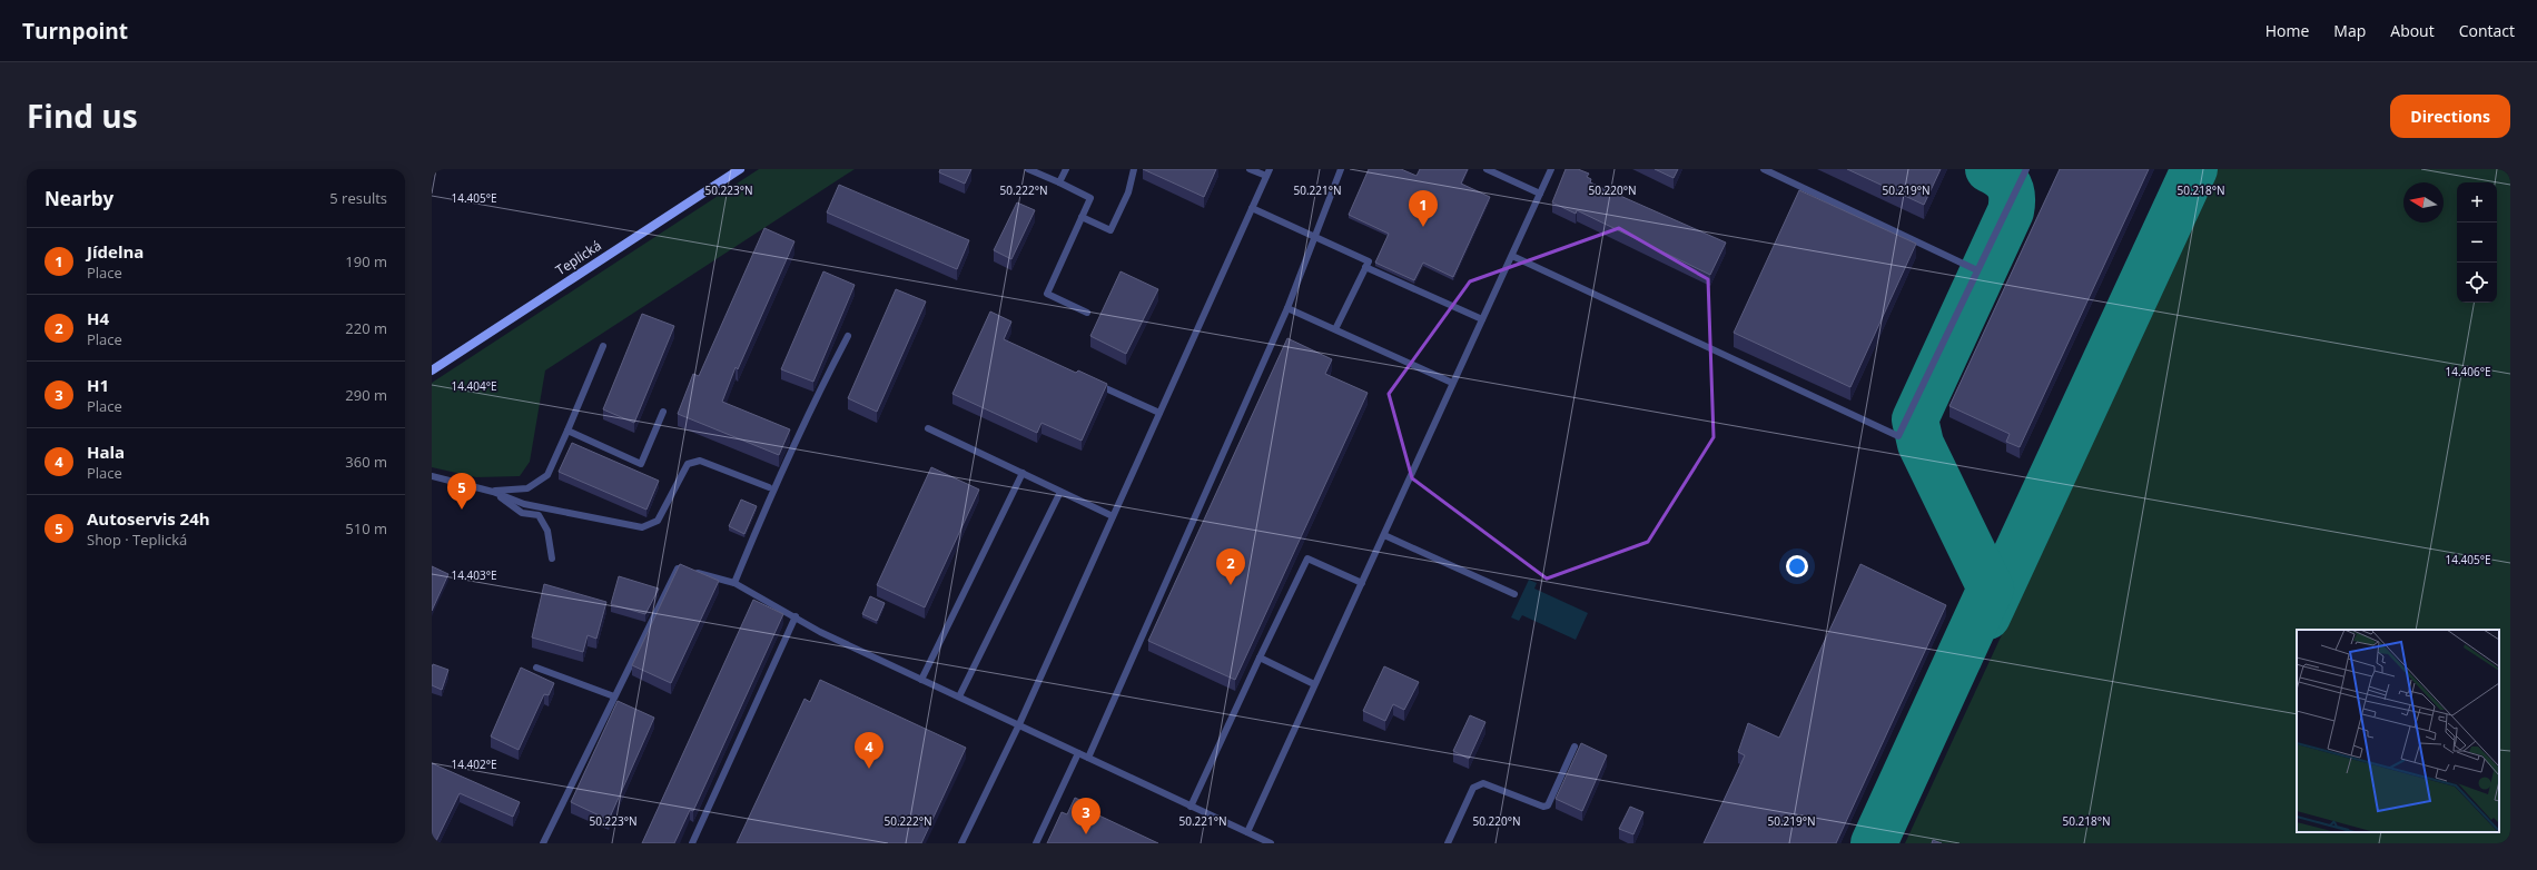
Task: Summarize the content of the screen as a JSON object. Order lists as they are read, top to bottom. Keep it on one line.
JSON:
{"streets":{"main road":["Teplická"]},"north":"left","page":{"header":"Turnpoint","nav":["Home","Map","About","Contact"],"title":"Find us","buttons":"Directions","heading":["Nearby","5 results"],"map_buttons":["+","−"],"pins":["1","5","2","4","3"],"list":[{"mark":"1","name":"Jídelna","note":"Place","value":"190 m"},{"mark":"2","name":"H4","note":"Place","value":"220 m"},{"mark":"3","name":"H1","note":"Place","value":"290 m"},{"mark":"4","name":"Hala","note":"Place","value":"360 m"},{"mark":"5","name":"Autoservis 24h","note":"Shop · Teplická","value":"510 m"}]},"coordinates":["50.223°N","50.222°N","50.221°N","50.220°N","50.219°N","50.218°N","14.405°E","14.406°E","14.404°E","14.403°E","14.402°E"]}
